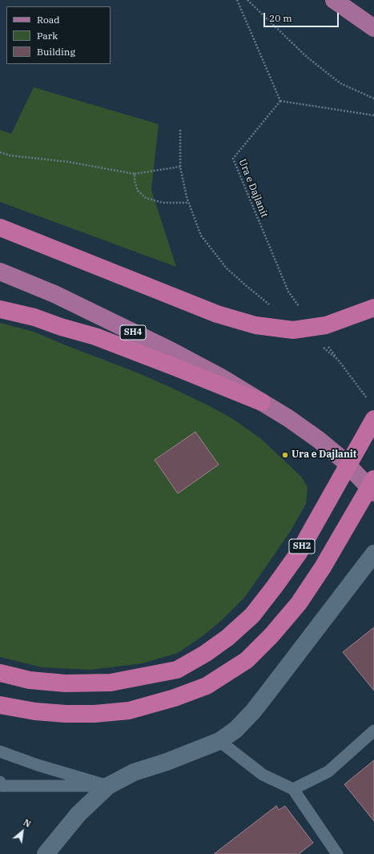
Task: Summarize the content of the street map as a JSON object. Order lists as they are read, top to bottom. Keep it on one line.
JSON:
{"streets":{"highway":["SH2"],"main road":["SH4"],"path":["Ura e Dajlanit"]},"crossings":[["SH4","SH2"]],"places":["Ura e Dajlanit"],"legend":["Road","Park","Building"],"scale_bar":"20 m","north":"top right"}
